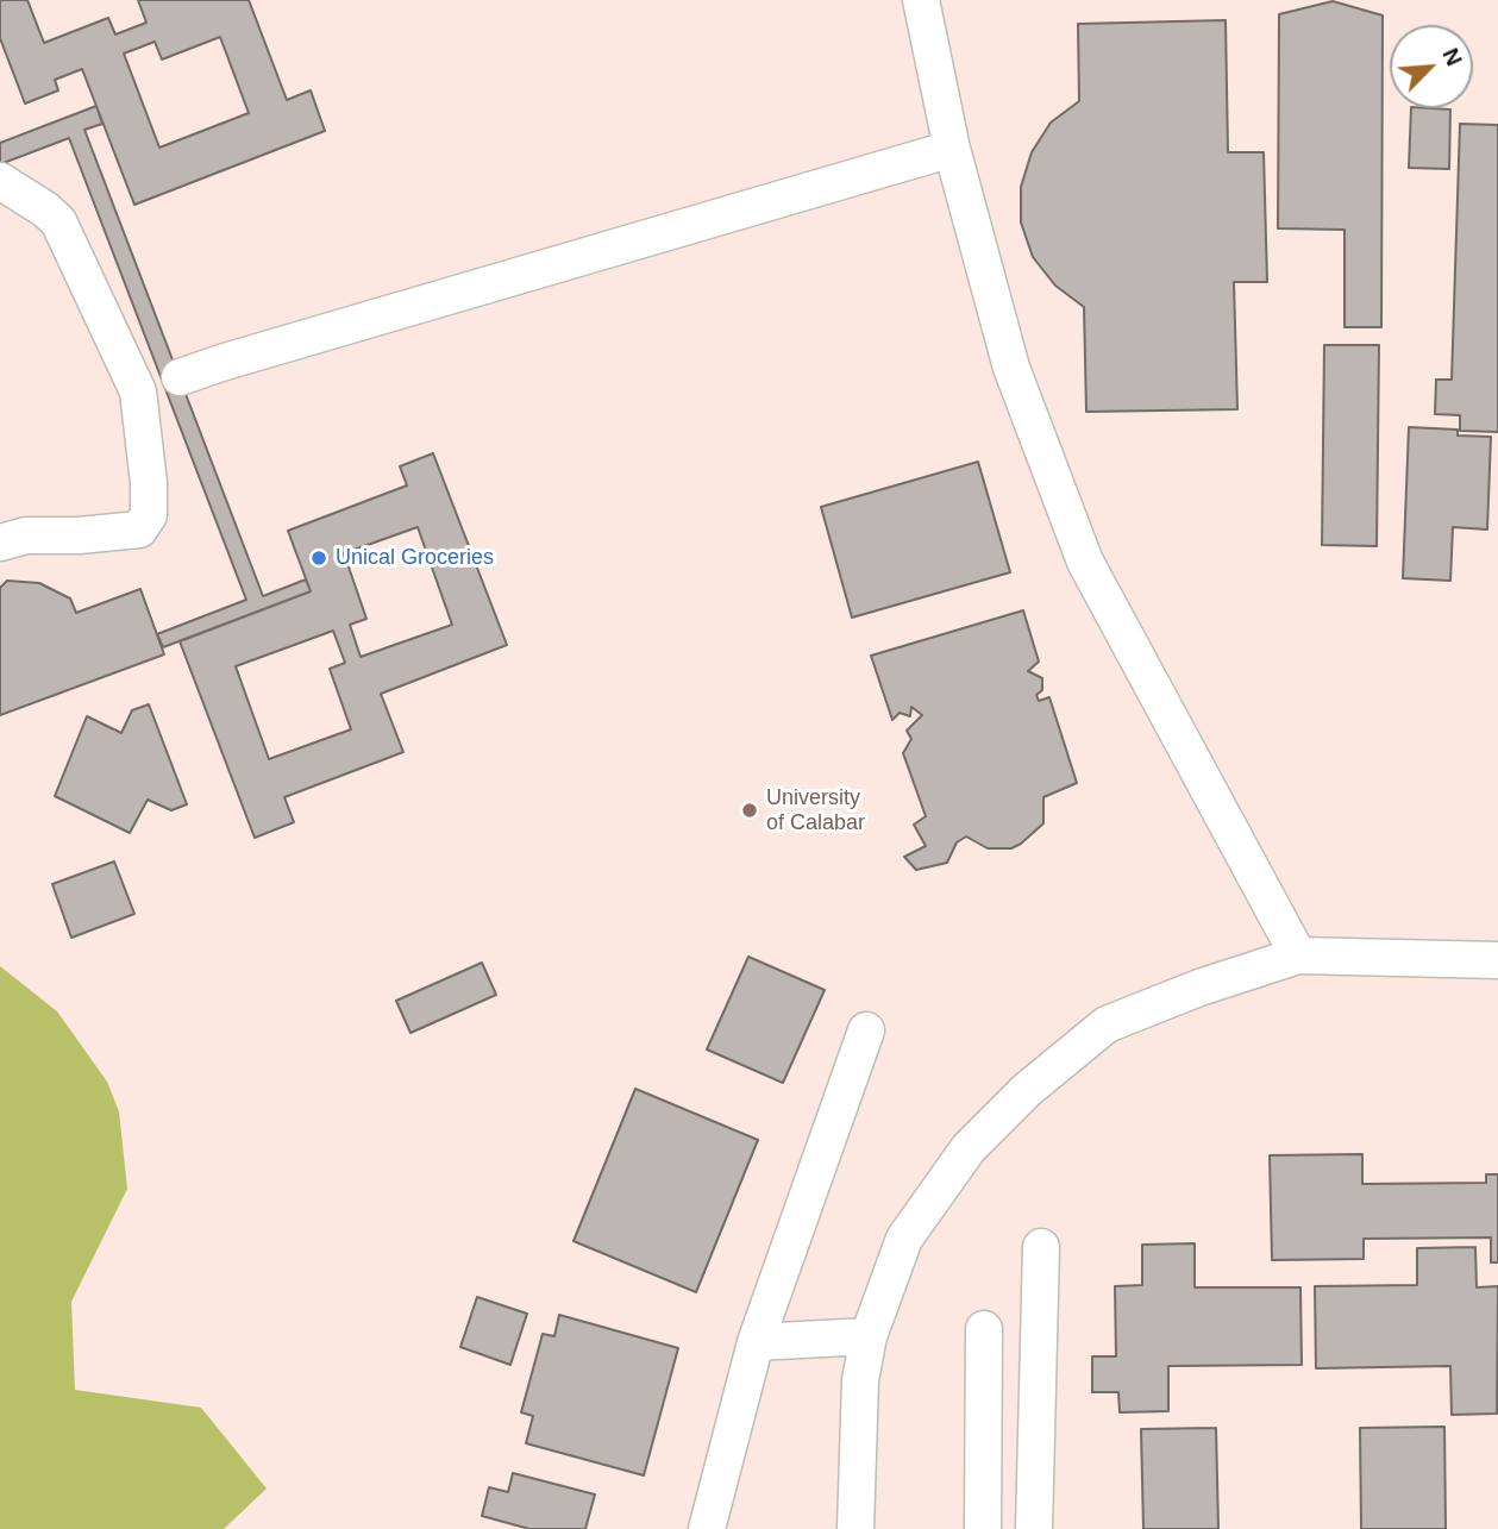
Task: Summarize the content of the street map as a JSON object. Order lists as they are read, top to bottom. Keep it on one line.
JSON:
{"places":["Unical Groceries","University of Calabar"],"north":"top right"}
